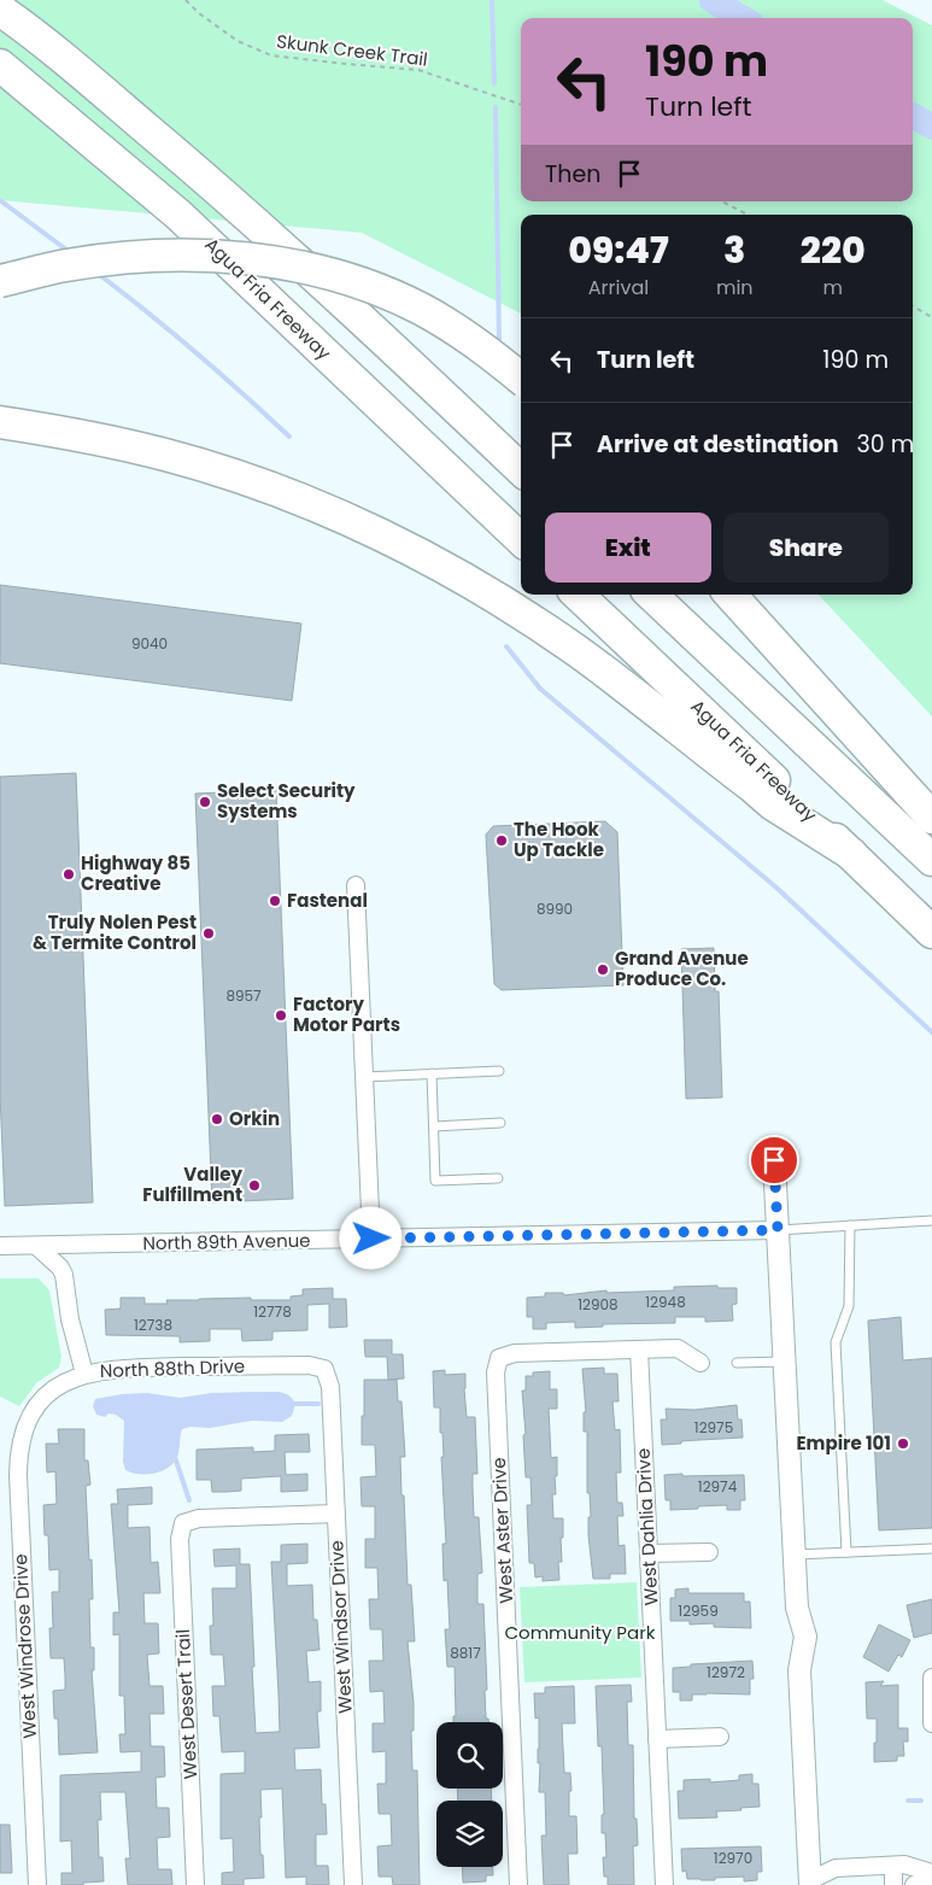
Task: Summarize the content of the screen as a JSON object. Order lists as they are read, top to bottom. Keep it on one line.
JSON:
{"streets":{"highway":["Agua Fria Freeway"],"street":["North 89th Avenue","North 88th Drive","West Dahlia Drive","West Aster Drive","West Windsor Drive","West Windrose Drive","West Desert Trail"],"path":["Skunk Creek Trail"]},"crossings":[["North 88th Drive","West Windsor Drive"],["North 88th Drive","West Windrose Drive"],["West Dahlia Drive","West Aster Drive"],["West Windsor Drive","West Desert Trail"]],"parks":["Community Park"],"places":["Select Security Systems","The Hook Up Tackle","Highway 85 Creative","Fastenal","Truly Nolen Pest & Termite Control","Grand Avenue Produce Co.","Factory Motor Parts","Orkin","Valley Fulfillment","Empire 101"],"house_numbers":["9040","8990","8957","12948","12908","12778","12738","12975","12974","12959","8817","12972","12970"],"page":{"turn":["190 m","Turn left"],"then":"Then","eta":["09:47","Arrival","3","min","220","m"],"list":[{"name":"Turn left","value":"190 m"},{"name":"Arrive at destination","value":"30 m"}],"buttons":["Exit","Share"]}}
